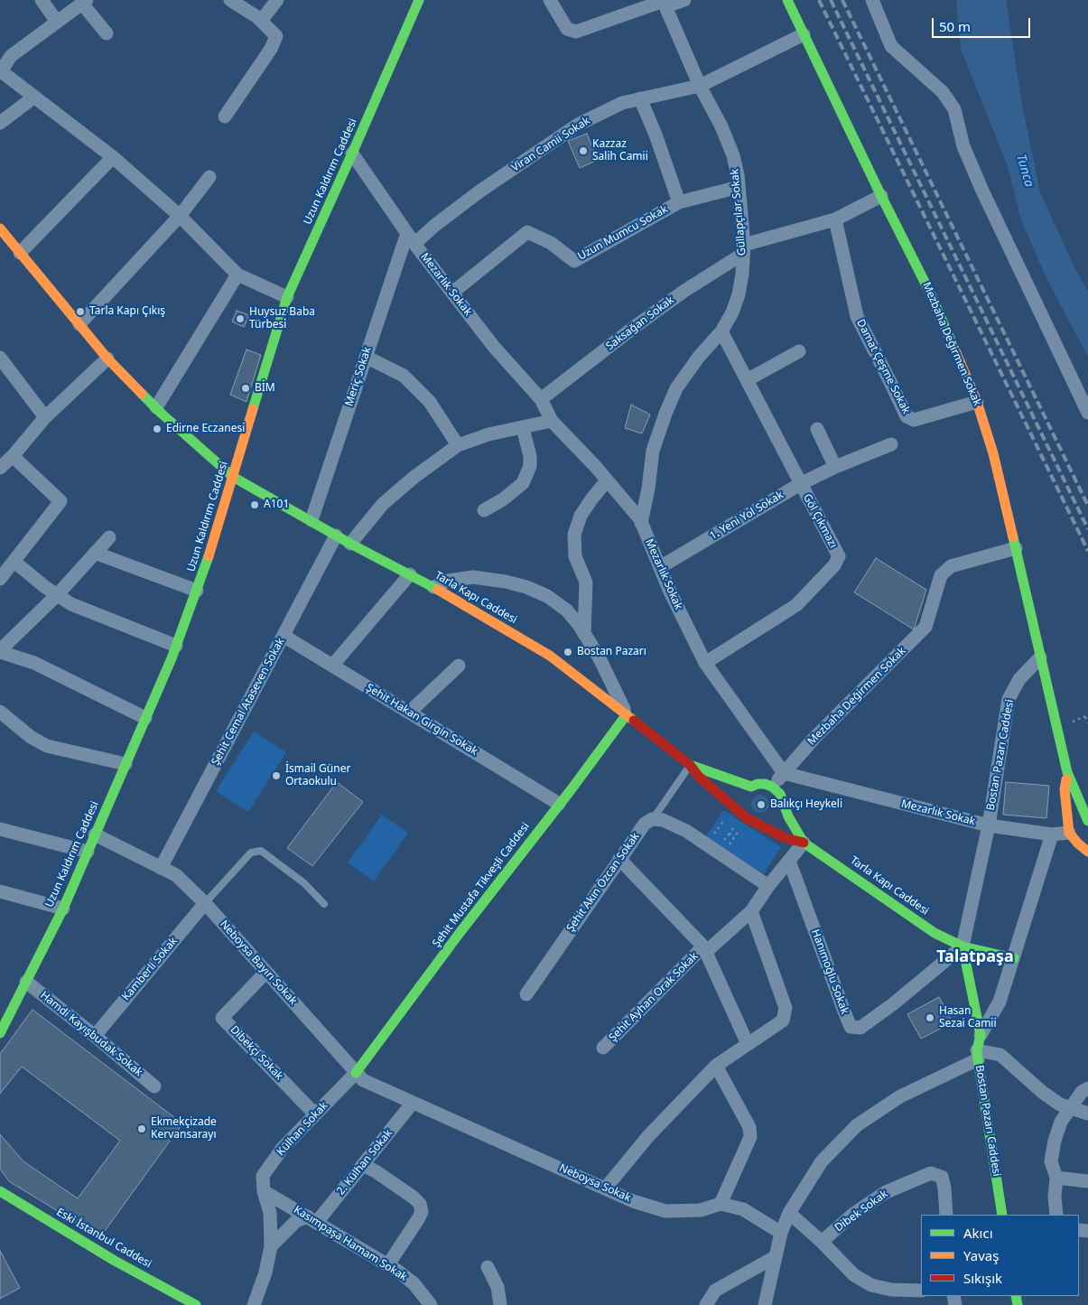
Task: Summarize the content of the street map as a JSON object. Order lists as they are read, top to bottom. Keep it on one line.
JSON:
{"streets":{"main road":["Uzun Kaldırım Caddesi","Mezbaha Değirmen Sokak","Tarla Kapı Caddesi","Bostan Pazarı Caddesi","Şehit Mustafa Tikveşli Caddesi","Eski İstanbul Caddesi"],"street":["Viran Camii Sokak","Güllapçılar Sokak","Uzun Mumcu Sokak","Mezarlık Sokak","Saksağan Sokak","Damat Çeşme Sokak","Meriç Sokak","1. Yeni Yol Sokak","Göl Çıkmazı","Şehit Cemal Ataseven Sokak","Şehit Hakan Girgin Sokak","Şehit Akın Özcan Sokak","Neboysa Bayırı Sokak","Kamberli Sokak","Hanımoğlu Sokak","Şehit Ayhan Orak Sokak","Hamdi Kayışbudak Sokak","Dibekçi Sokak","Külhan Sokak","2. Külhan Sokak","Neboysa Sokak","Dibek Sokak","Kasımpaşa Hamam Sokak"]},"crossings":[["Viran Camii Sokak","Güllapçılar Sokak"],["Viran Camii Sokak","Mezarlık Sokak"],["Viran Camii Sokak","Mezbaha Değirmen Sokak"],["Viran Camii Sokak","Meriç Sokak"],["Uzun Kaldırım Caddesi","Mezarlık Sokak"],["Uzun Kaldırım Caddesi","Tarla Kapı Caddesi"],["Uzun Kaldırım Caddesi","Neboysa Bayırı Sokak"],["Uzun Kaldırım Caddesi","Hamdi Kayışbudak Sokak"],["Güllapçılar Sokak","Uzun Mumcu Sokak"],["Güllapçılar Sokak","Mezarlık Sokak"],["Güllapçılar Sokak","Saksağan Sokak"],["Güllapçılar Sokak","Göl Çıkmazı"],["Uzun Mumcu Sokak","Mezarlık Sokak"],["Mezarlık Sokak","Saksağan Sokak"],["Mezarlık Sokak","Mezbaha Değirmen Sokak"],["Mezarlık Sokak","Meriç Sokak"],["Mezarlık Sokak","1. Yeni Yol Sokak"],["Mezarlık Sokak","Göl Çıkmazı"],["Mezarlık Sokak","Bostan Pazarı Caddesi"],["Saksağan Sokak","Mezbaha Değirmen Sokak"],["Saksağan Sokak","Damat Çeşme Sokak"],["Mezbaha Değirmen Sokak","Damat Çeşme Sokak"],["Mezbaha Değirmen Sokak","Tarla Kapı Caddesi"],["Meriç Sokak","Tarla Kapı Caddesi"],["1. Yeni Yol Sokak","Göl Çıkmazı"],["Tarla Kapı Caddesi","Şehit Cemal Ataseven Sokak"],["Tarla Kapı Caddesi","Bostan Pazarı Caddesi"],["Tarla Kapı Caddesi","Şehit Mustafa Tikveşli Caddesi"],["Tarla Kapı Caddesi","Hanımoğlu Sokak"],["Tarla Kapı Caddesi","Şehit Ayhan Orak Sokak"],["Şehit Cemal Ataseven Sokak","Şehit Hakan Girgin Sokak"],["Şehit Cemal Ataseven Sokak","Neboysa Bayırı Sokak"],["Şehit Hakan Girgin Sokak","Şehit Mustafa Tikveşli Caddesi"],["Bostan Pazarı Caddesi","Hanımoğlu Sokak"],["Şehit Mustafa Tikveşli Caddesi","Neboysa Bayırı Sokak"],["Şehit Mustafa Tikveşli Caddesi","Külhan Sokak"],["Neboysa Bayırı Sokak","Kamberli Sokak"],["Neboysa Bayırı Sokak","Dibekçi Sokak"],["Neboysa Bayırı Sokak","Külhan Sokak"],["Neboysa Bayırı Sokak","2. Külhan Sokak"],["Neboysa Bayırı Sokak","Neboysa Sokak"],["Kamberli Sokak","Hamdi Kayışbudak Sokak"],["Hanımoğlu Sokak","Şehit Ayhan Orak Sokak"],["Dibekçi Sokak","Külhan Sokak"],["Külhan Sokak","Kasımpaşa Hamam Sokak"],["2. Külhan Sokak","Neboysa Sokak"],["2. Külhan Sokak","Kasımpaşa Hamam Sokak"]],"districts":["Talatpaşa"],"water":["Tunca"],"places":["Kazzaz Salih Camii","Tarla Kapı Çıkış","Huysuz Baba Türbesi","BİM","Edirne Eczanesi","A101","Bostan Pazarı","İsmail Güner Ortaokulu","Balıkçı Heykeli","Hasan Sezai Camii","Ekmekçizade Kervansarayı"],"legend":["Akıcı","Yavaş","Sıkışık"],"scale_bar":"50 m"}
